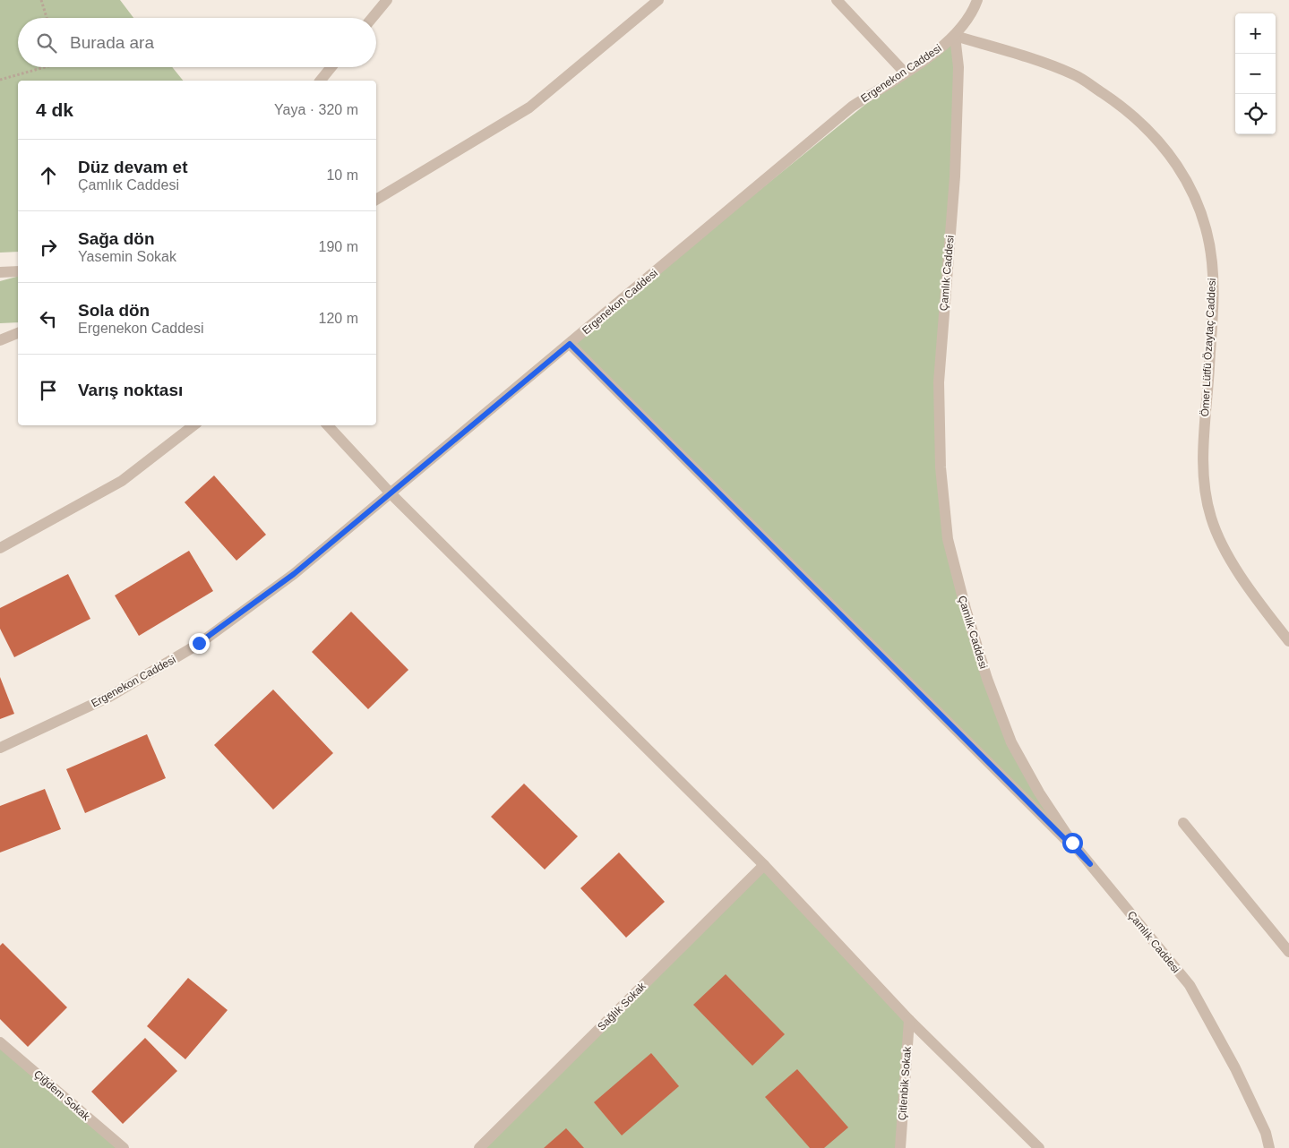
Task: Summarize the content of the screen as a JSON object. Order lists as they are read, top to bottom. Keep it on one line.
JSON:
{"streets":{"street":["Ergenekon Caddesi","Çamlık Caddesi","Ömer Lütfü Özaytaç Caddesi","Sağlık Sokak","Çitlenbik Sokak","Çiğdem Sokak"]},"crossings":[["Ergenekon Caddesi","Çamlık Caddesi"],["Ergenekon Caddesi","Ömer Lütfü Özaytaç Caddesi"],["Çamlık Caddesi","Ömer Lütfü Özaytaç Caddesi"]],"page":{"map_buttons":["+","−"],"search":"Burada ara","heading":["4 dk","Yaya · 320 m"],"list":[["Düz devam et","Çamlık Caddesi","10 m"],["Sağa dön","Yasemin Sokak","190 m"],["Sola dön","Ergenekon Caddesi","120 m"],"Varış noktası"]}}
